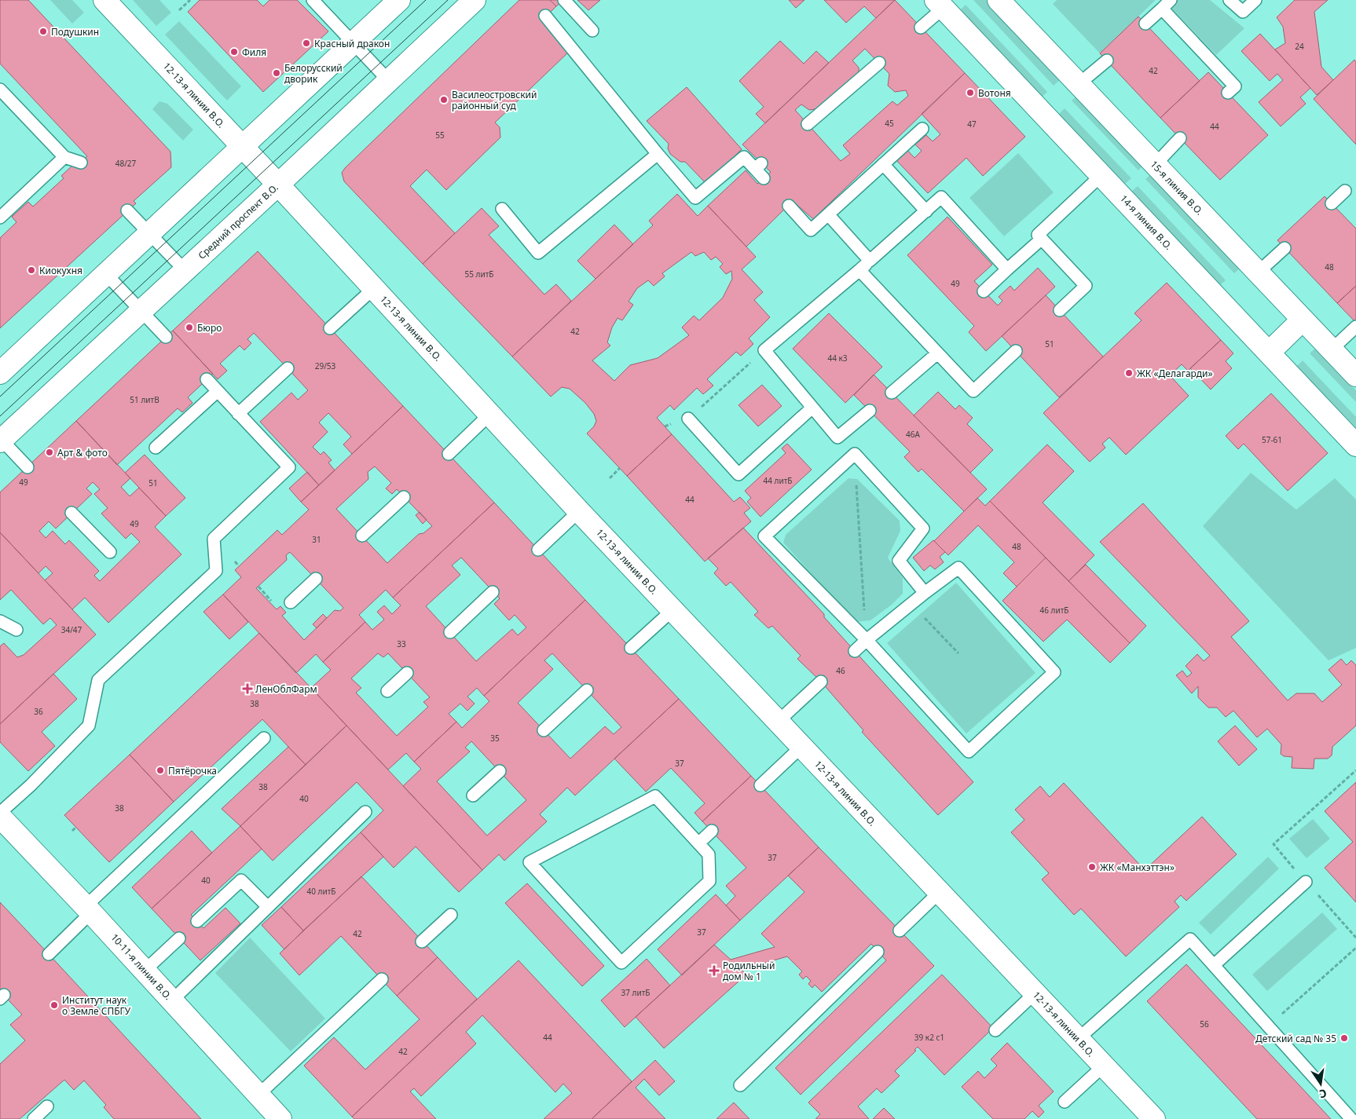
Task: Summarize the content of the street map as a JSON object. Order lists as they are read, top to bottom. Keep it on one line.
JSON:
{"streets":{"street":["12-13-я линии В.О.","15-я линия В.О.","Средний проспект В.О.","14-я линия В.О.","10-11-я линии В.О."]},"crossings":[["12-13-я линии В.О.","Средний проспект В.О."]],"places":{"other":["Подушкин","Красный дракон","Филя","Белорусский дворик","Вотоня","Василеостровский районный суд","Киокухня","Бюро","ЖК «Делагарди»","Арт & фото","Пятёрочка","ЖК «Манхэттэн»","Институт наук о Земле СПБГУ","Детский сад № 35"],"health":["ЛенОблФарм","Родильный дом № 1"]},"house_numbers":["24","42","45","47","44","55","48/27","48","55 литБ","49","42","51","44 к3","29/53","51 литВ","46А","57-61","44 литБ","49","51","44","49","31","48","46 литБ","34/47","33","46","38","36","35","37","38","40","38","37","40","40 литБ","37","42","37 литБ","56","44","39 к2 с1","42"],"north":"bottom"}
